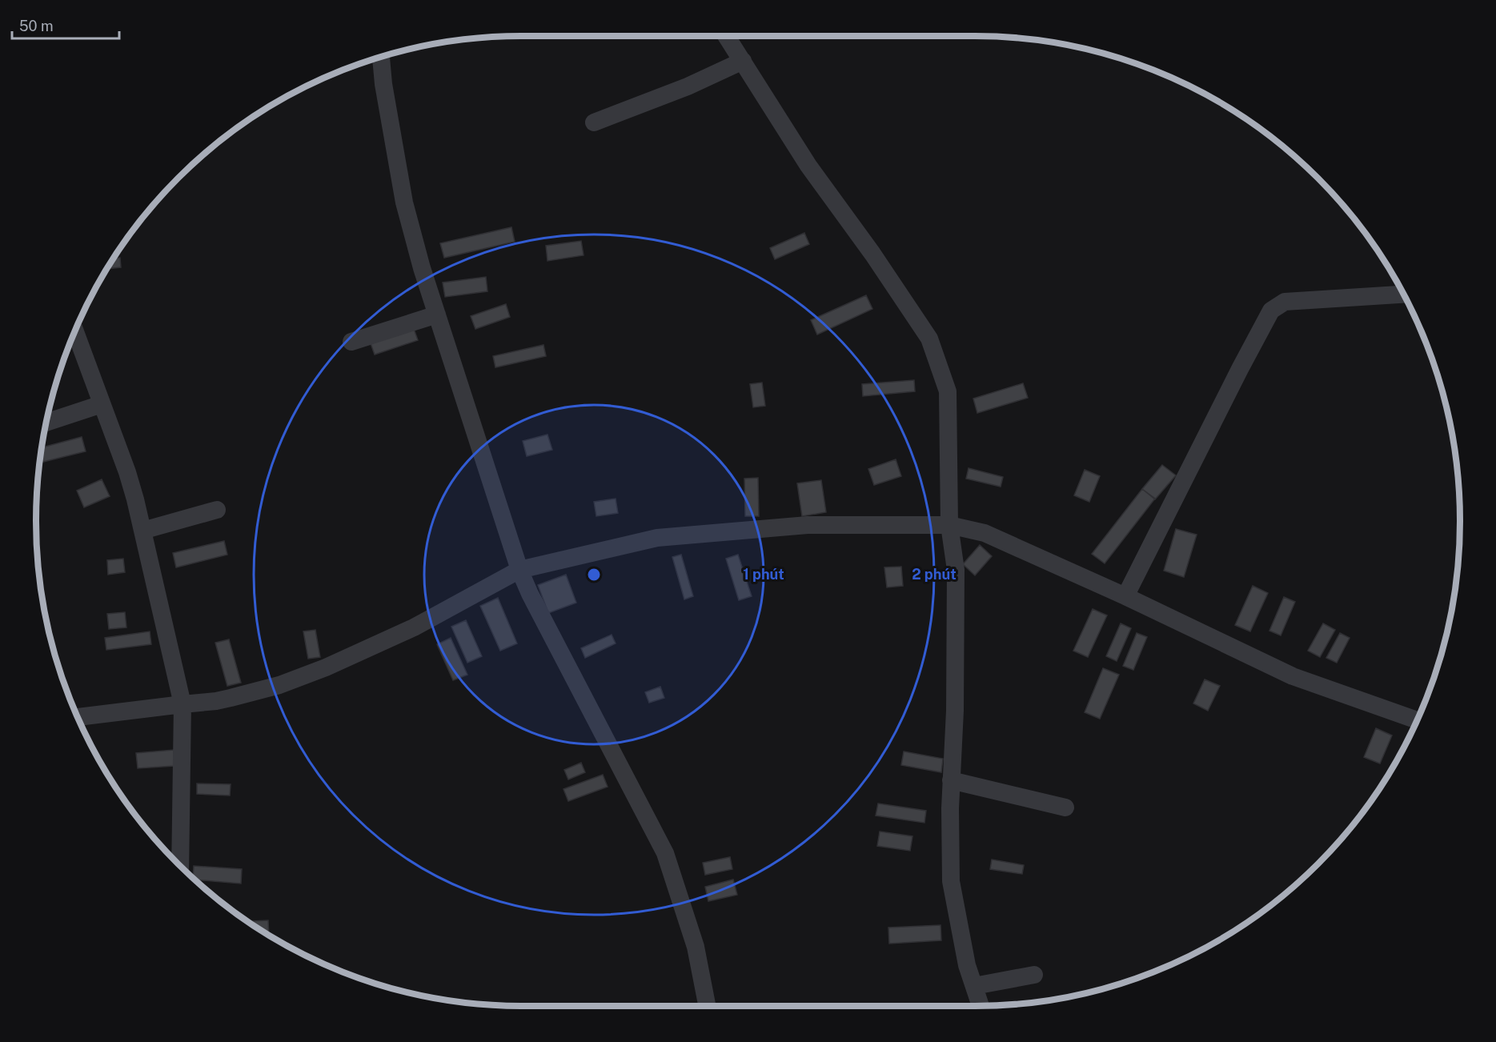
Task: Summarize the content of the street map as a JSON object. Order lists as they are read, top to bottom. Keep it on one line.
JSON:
{"scale_bar":"50 m","rings":["1 phút","2 phút"]}
